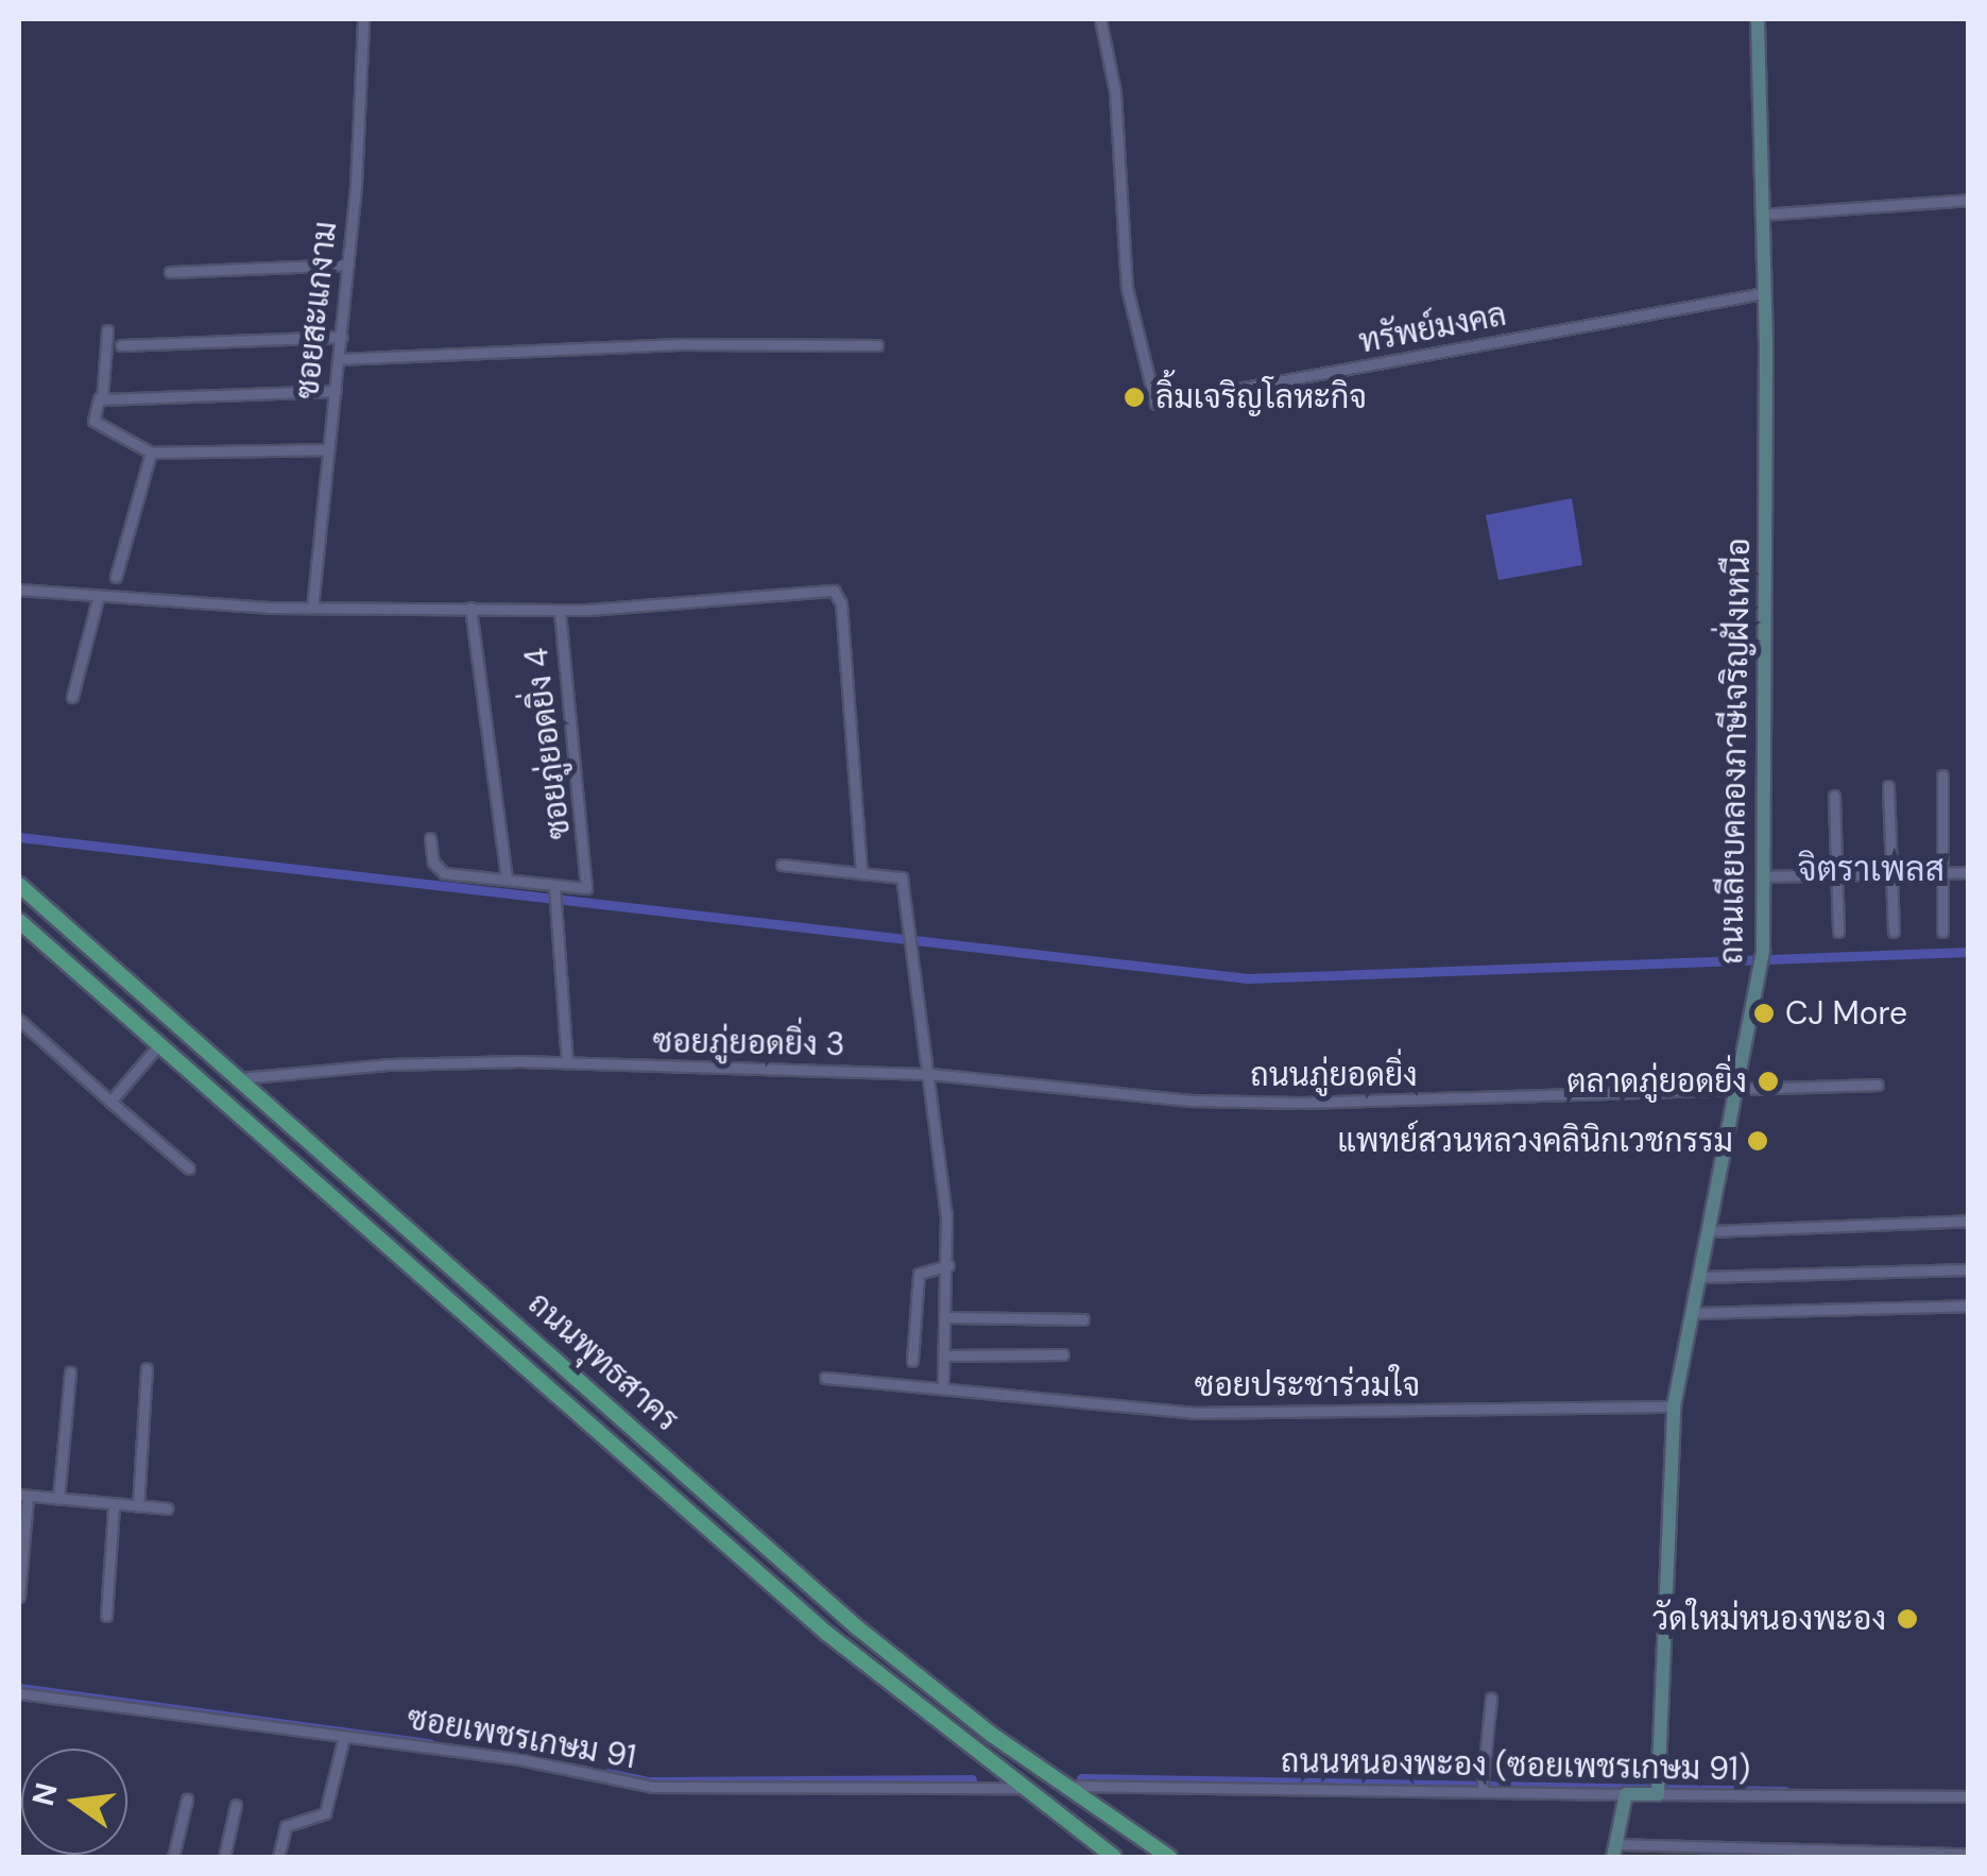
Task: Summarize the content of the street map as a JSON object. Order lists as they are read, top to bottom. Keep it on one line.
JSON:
{"streets":{"main road":["ถนนเลียบคลองภาษีเจริญฝั่งเหนือ","ถนนพุทธสาคร","ถนนหนองพะอง (ซอยเพชรเกษม 91)"],"street":["ซอยสะแกงาม","ทรัพย์มงคล","ซอยภู่ยอดยิ่ง 4","ซอยภู่ยอดยิ่ง 3","ถนนภู่ยอดยิ่ง","ซอยประชาร่วมใจ","ซอยเพชรเกษม 91"]},"crossings":[["ทรัพย์มงคล","ถนนเลียบคลองภาษีเจริญฝั่งเหนือ"],["ถนนเลียบคลองภาษีเจริญฝั่งเหนือ","ถนนภู่ยอดยิ่ง"],["ถนนเลียบคลองภาษีเจริญฝั่งเหนือ","ซอยประชาร่วมใจ"],["ถนนเลียบคลองภาษีเจริญฝั่งเหนือ","ถนนหนองพะอง (ซอยเพชรเกษม 91)"],["ซอยภู่ยอดยิ่ง 3","ถนนภู่ยอดยิ่ง"],["ซอยภู่ยอดยิ่ง 3","ถนนพุทธสาคร"],["ถนนพุทธสาคร","ซอยเพชรเกษม 91"],["ถนนพุทธสาคร","ถนนหนองพะอง (ซอยเพชรเกษม 91)"]],"districts":["จิตราเพลส"],"places":["ลิ้มเจริญโลหะกิจ","CJ More","ตลาดภู่ยอดยิ่ง","แพทย์สวนหลวงคลินิกเวชกรรม","วัดใหม่หนองพะอง"],"north":"left"}
